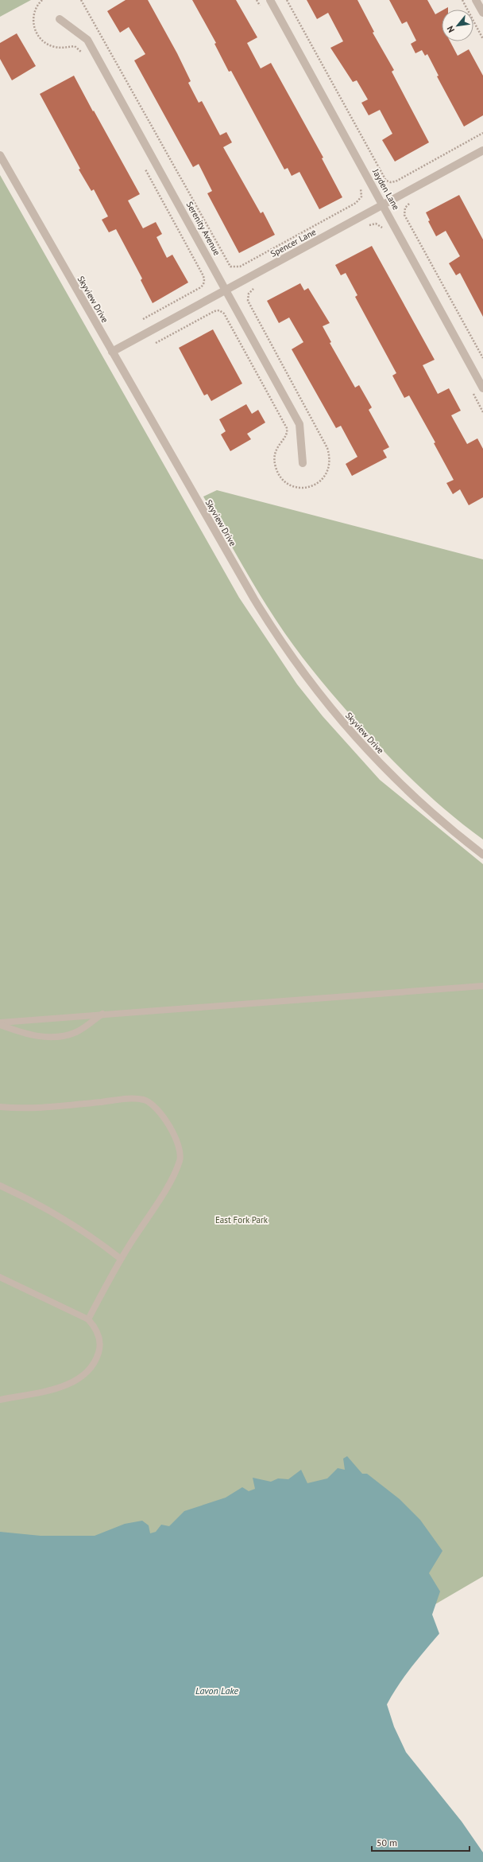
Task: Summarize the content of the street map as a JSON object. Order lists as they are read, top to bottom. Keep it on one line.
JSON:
{"streets":{"street":["Jayden Lane","Serenity Avenue","Spencer Lane","Skyview Drive"]},"crossings":[["Jayden Lane","Spencer Lane"],["Serenity Avenue","Spencer Lane"],["Spencer Lane","Skyview Drive"]],"water":["Lavon Lake"],"parks":["East Fork Park"],"scale_bar":"50 m","north":"bottom left"}
